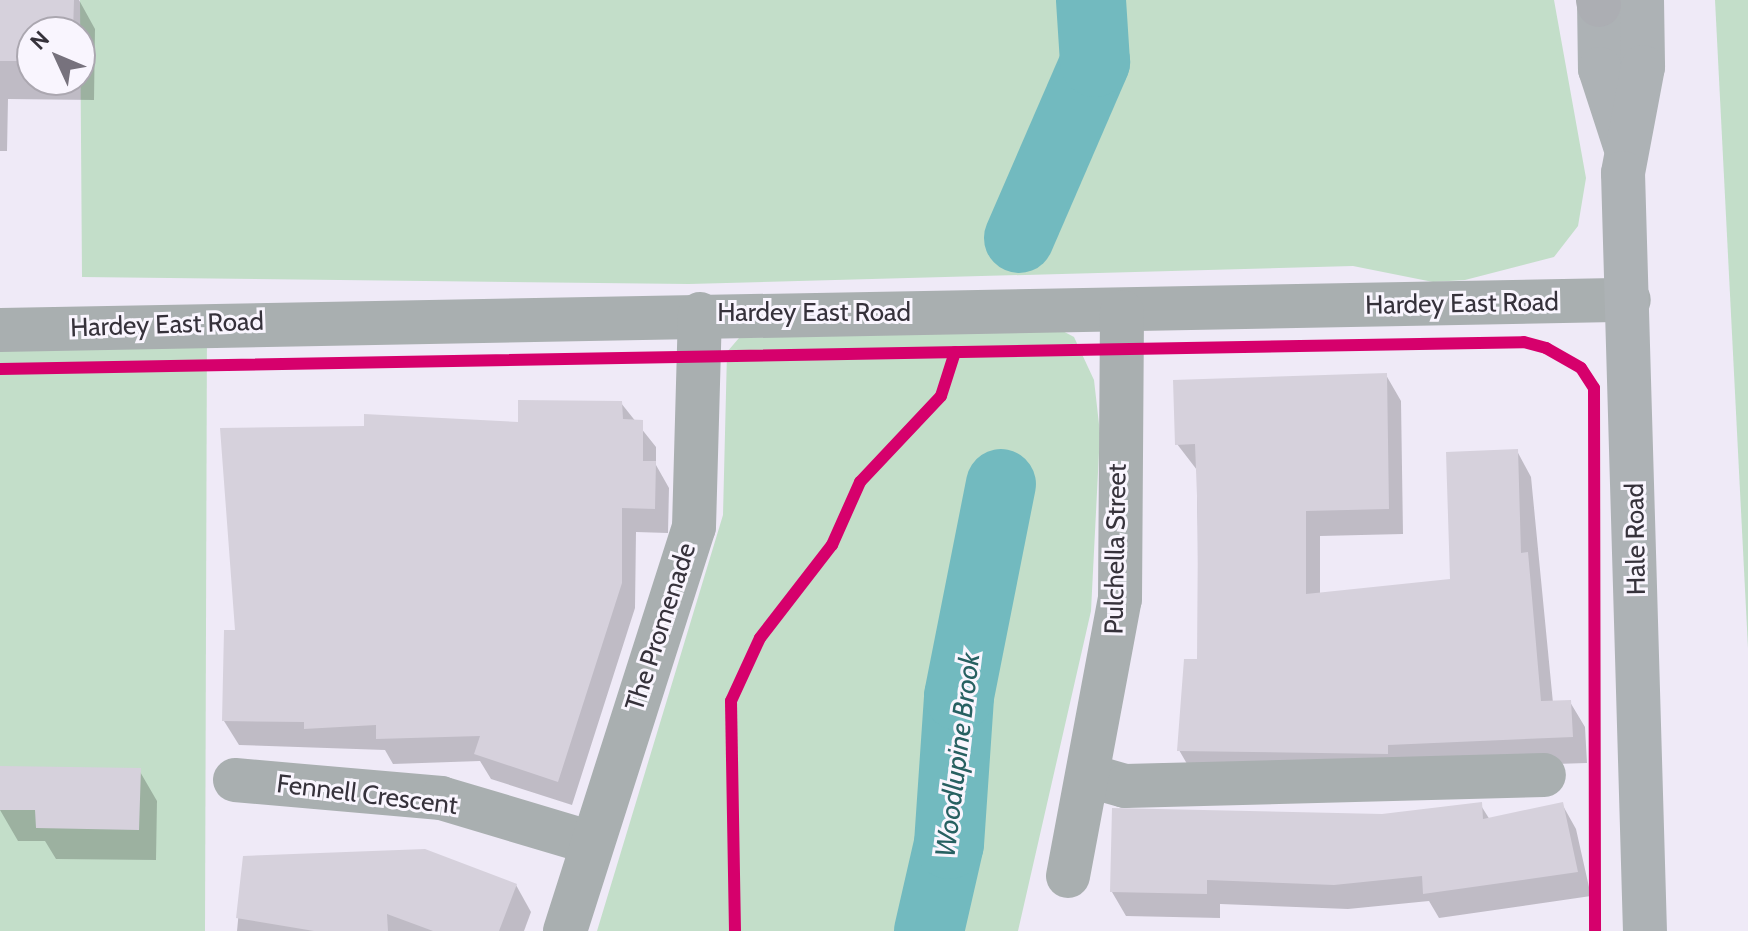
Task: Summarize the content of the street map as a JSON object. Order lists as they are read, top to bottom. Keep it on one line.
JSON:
{"streets":{"main road":["Hale Road"],"street":["Hardey East Road","Pulchella Street","The Promenade","Fennell Crescent"]},"crossings":[["Hardey East Road","Hale Road"],["Hardey East Road","Pulchella Street"],["Hardey East Road","The Promenade"],["The Promenade","Fennell Crescent"]],"water":["Woodlupine Brook"],"north":"top left"}
